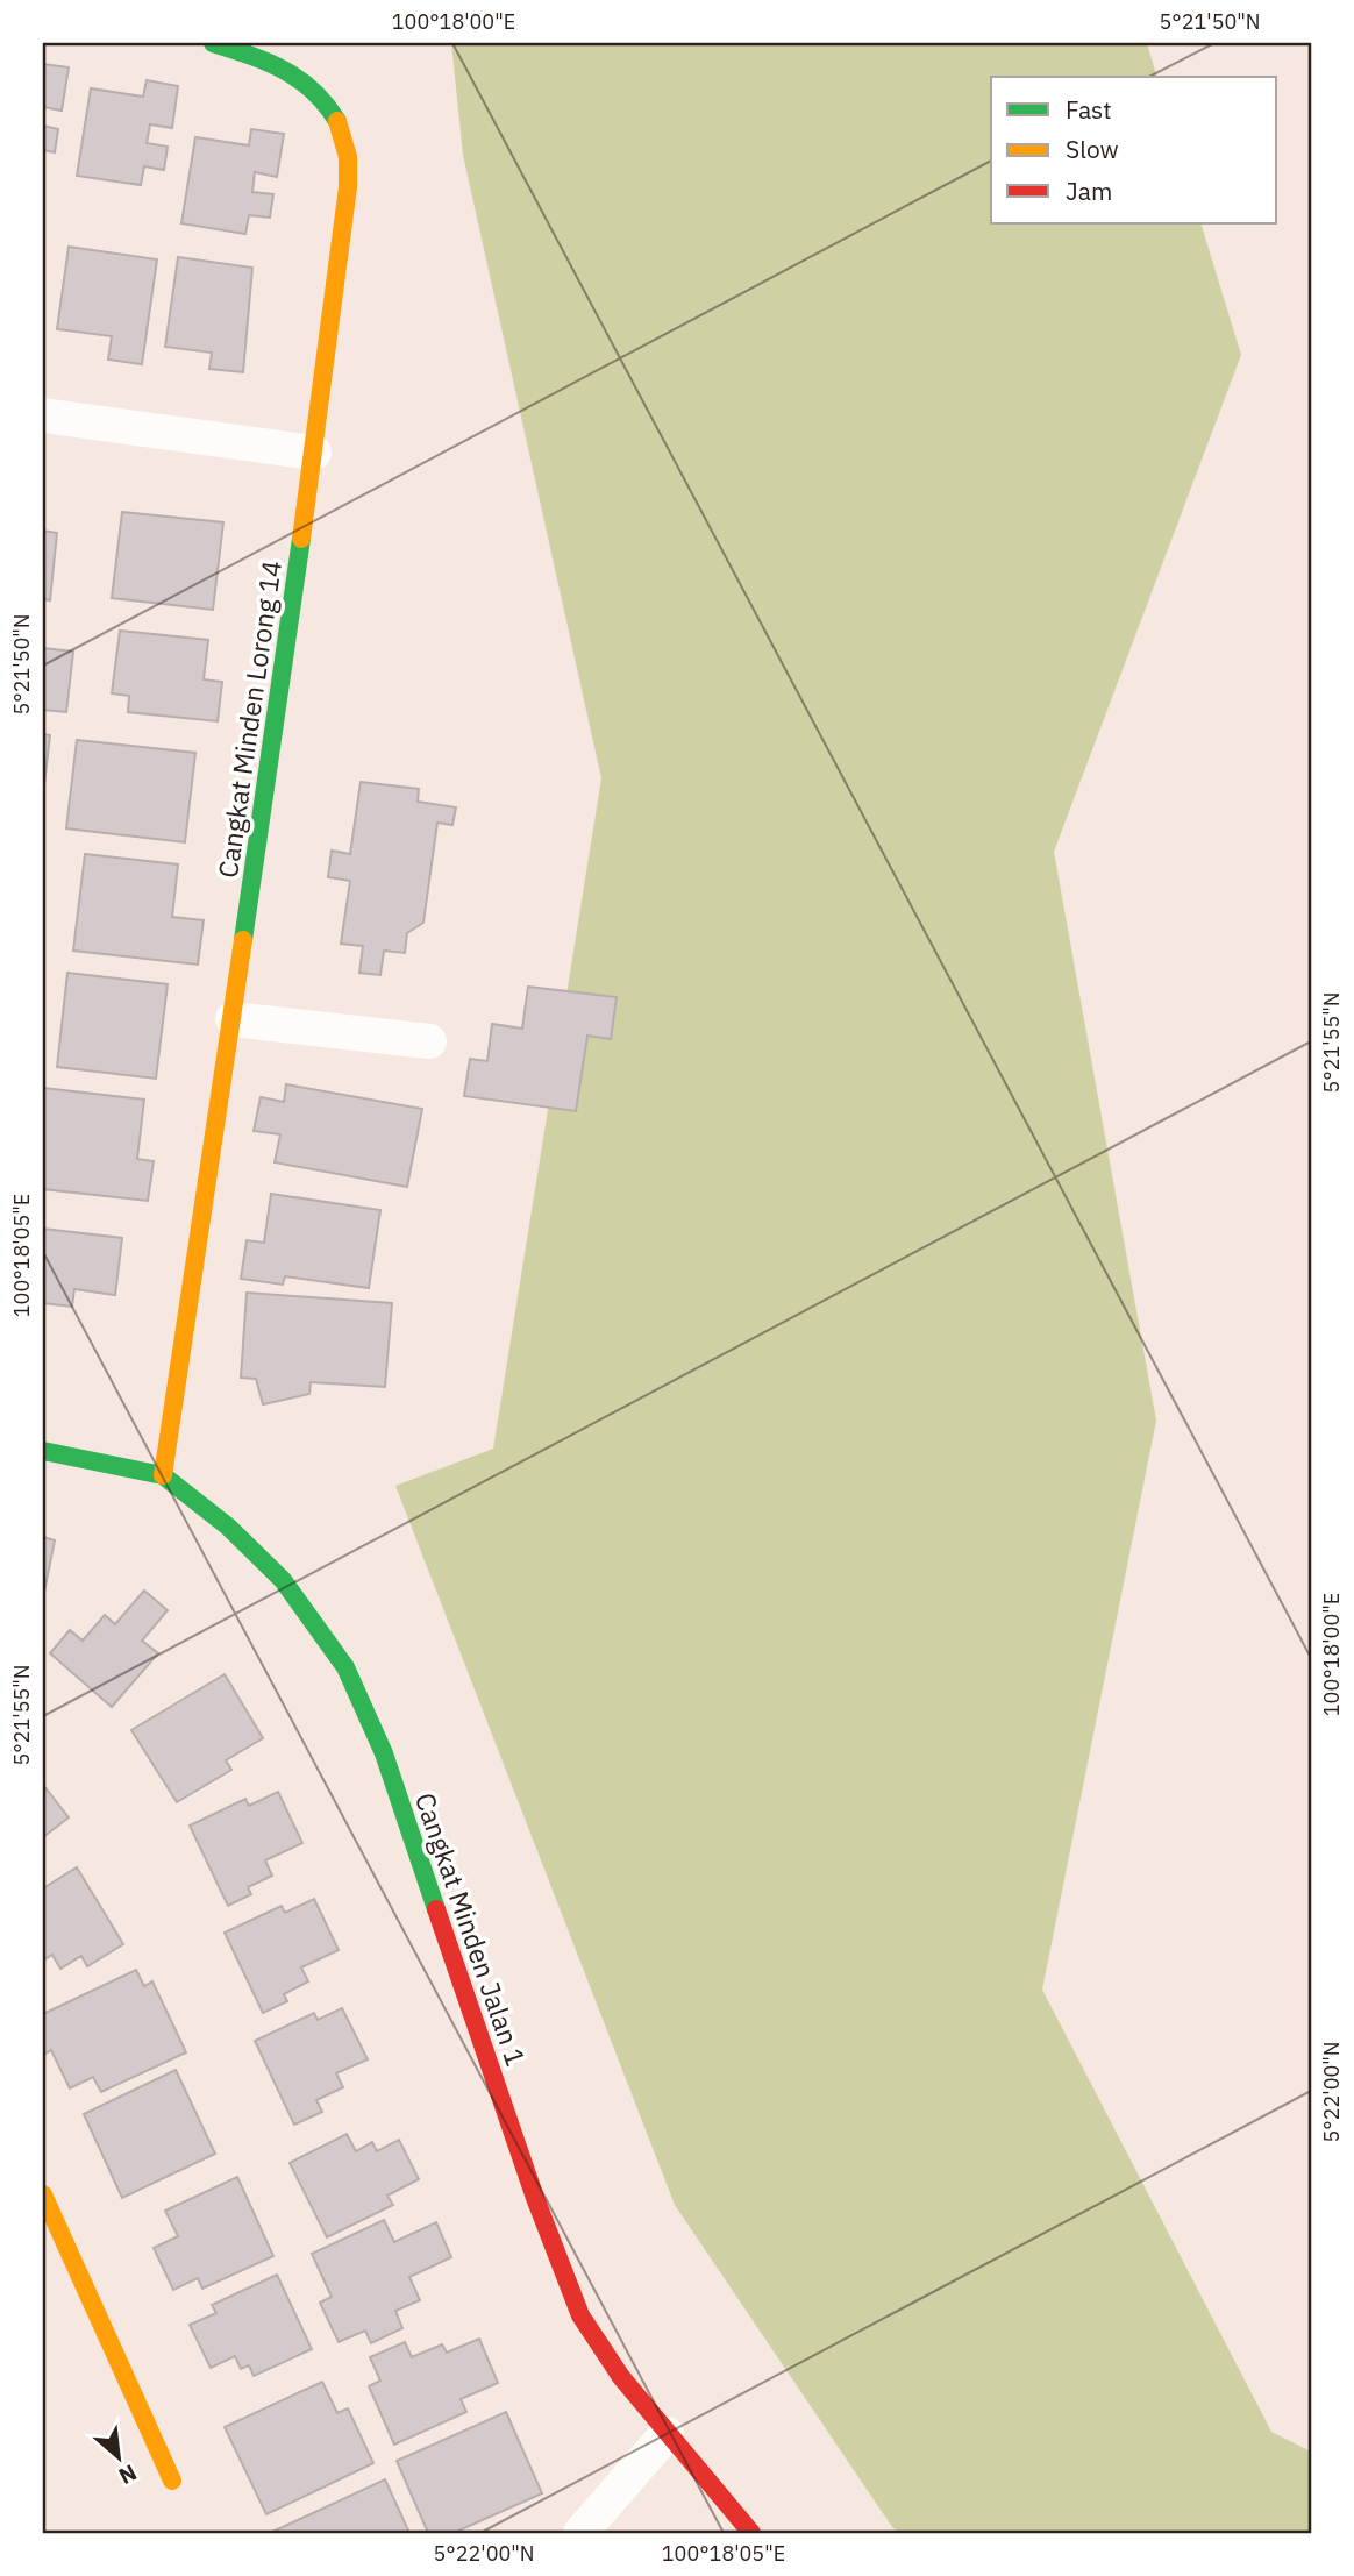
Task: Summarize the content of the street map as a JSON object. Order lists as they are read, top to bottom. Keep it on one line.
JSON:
{"streets":{"street":["Cangkat Minden Lorong 14","Cangkat Minden Jalan 1"]},"crossings":[["Cangkat Minden Lorong 14","Cangkat Minden Jalan 1"]],"legend":["Fast","Slow","Jam"],"north":"bottom right","coordinates":["100°18'00\"E","5°21'50\"N","5°21'55\"N","100°18'05\"E","5°22'00\"N"]}
